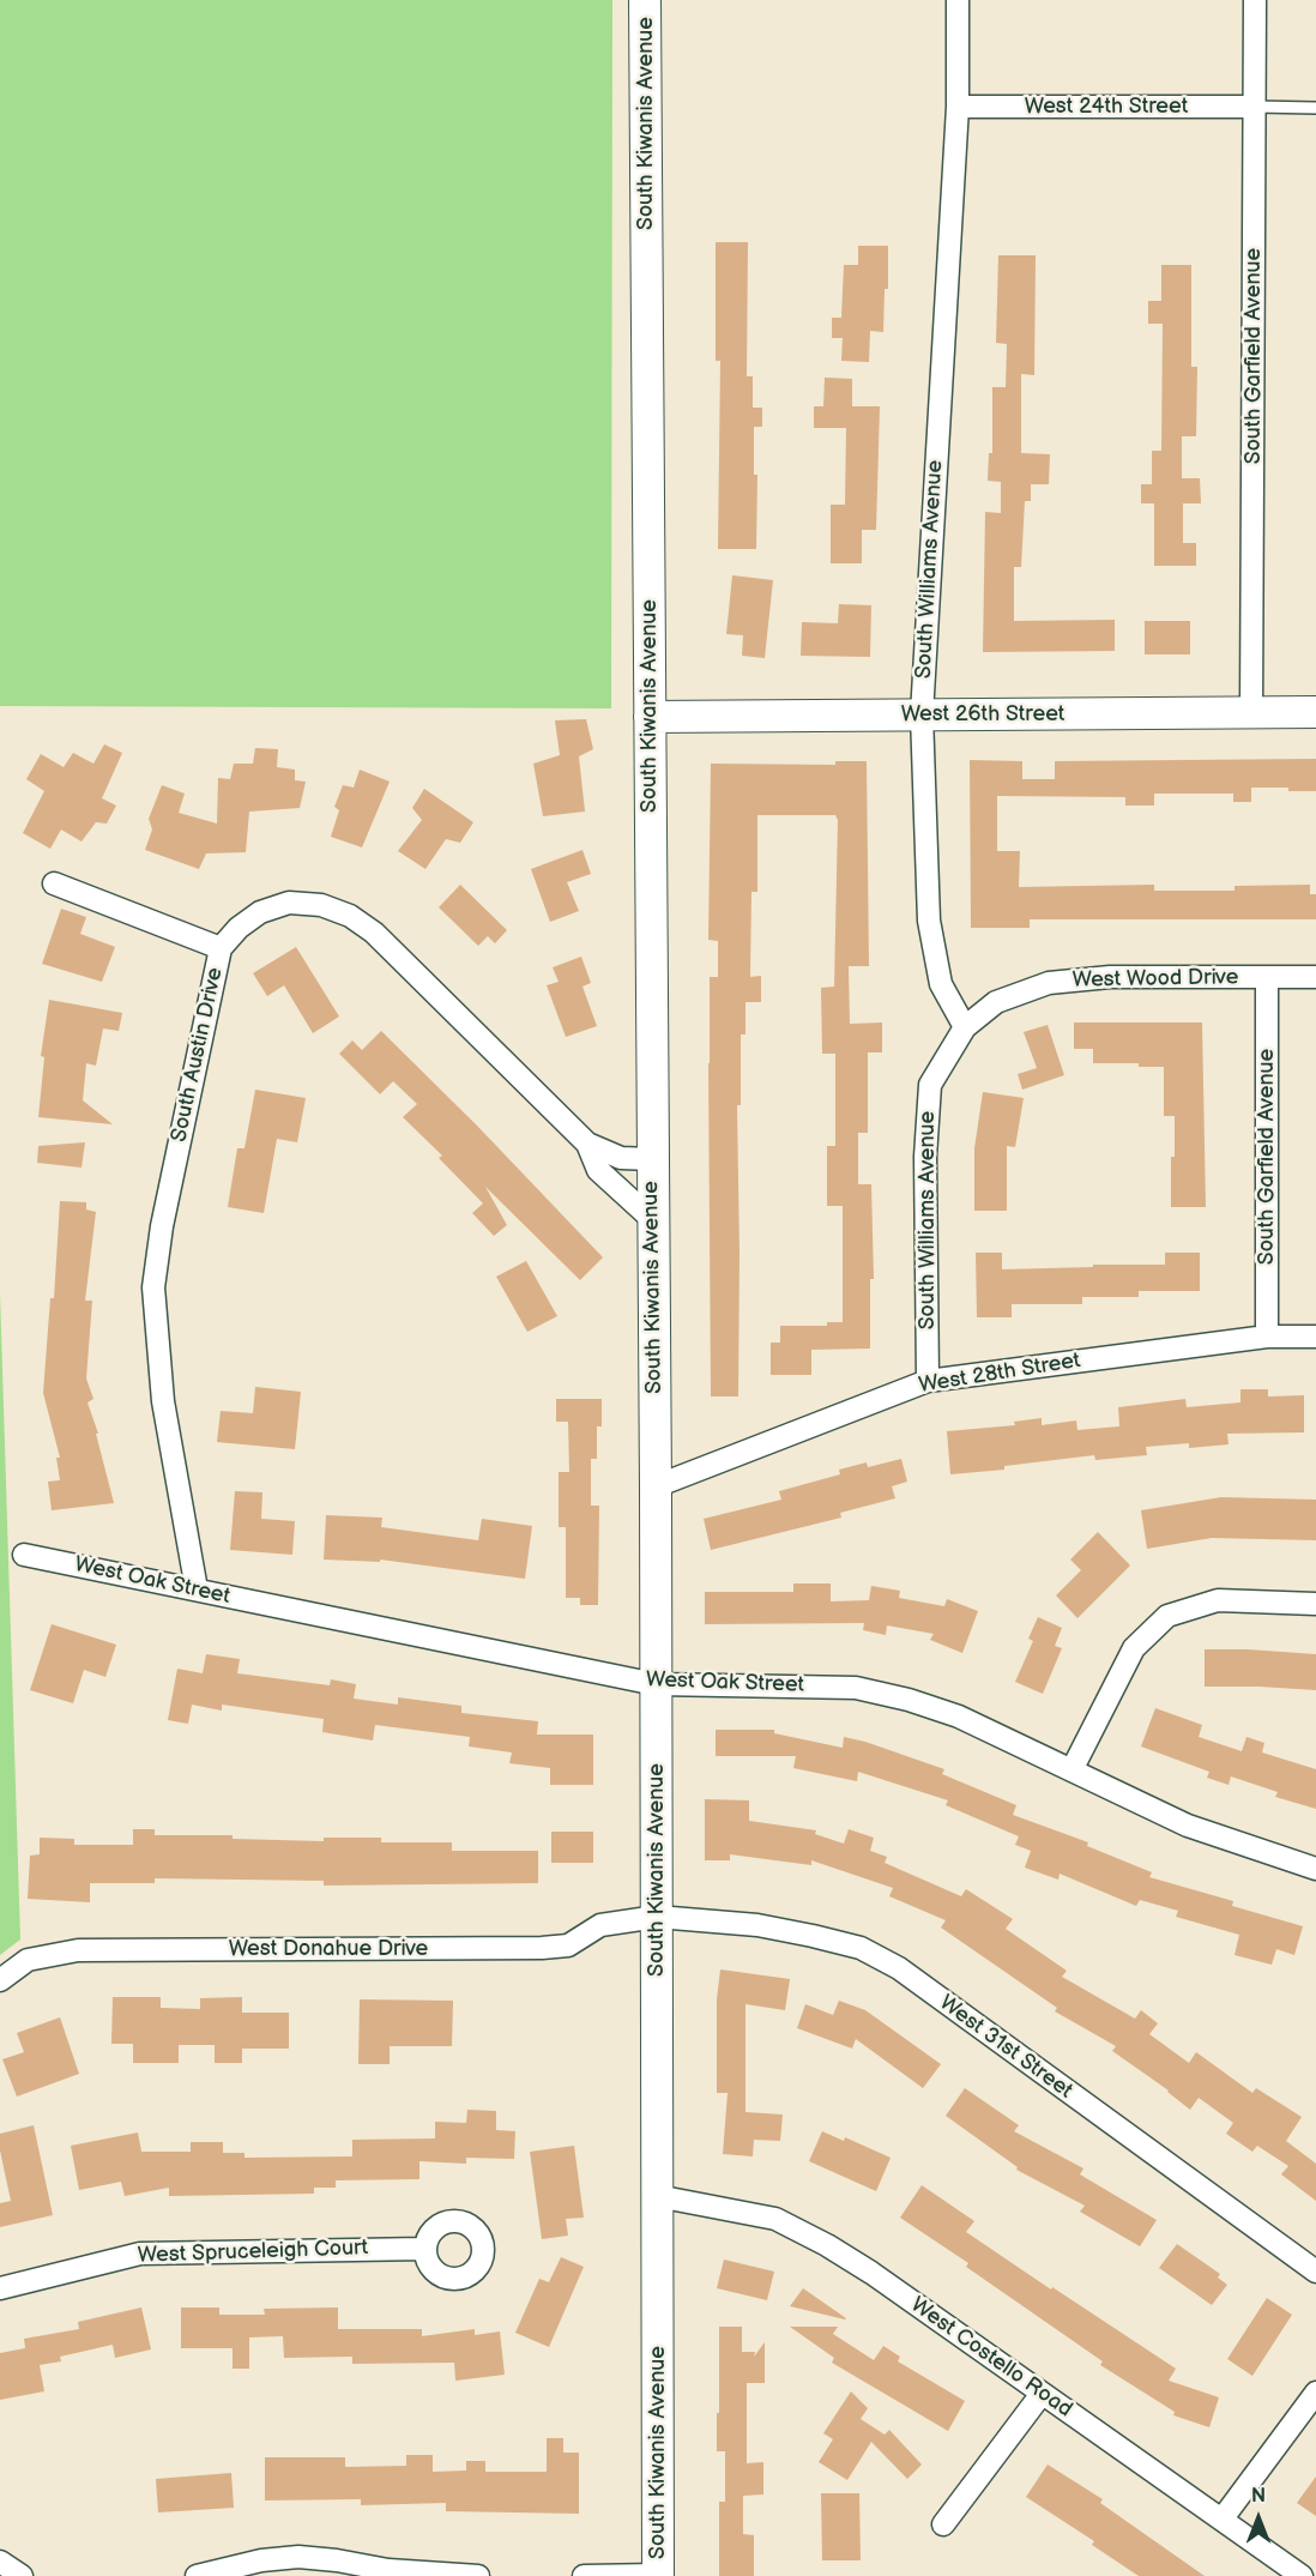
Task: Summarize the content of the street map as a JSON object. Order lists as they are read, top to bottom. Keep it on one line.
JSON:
{"streets":{"main road":["South Kiwanis Avenue","West 26th Street"],"street":["West 24th Street","South Garfield Avenue","South Williams Avenue","West Wood Drive","South Austin Drive","West 28th Street","West Oak Street","West Donahue Drive","West 31st Street","West Spruceleigh Court","West Costello Road"]},"crossings":[["West 24th Street","South Garfield Avenue"],["West 24th Street","South Williams Avenue"],["South Kiwanis Avenue","West 26th Street"],["South Kiwanis Avenue","South Austin Drive"],["South Kiwanis Avenue","West 28th Street"],["South Kiwanis Avenue","West Oak Street"],["South Kiwanis Avenue","West Donahue Drive"],["South Kiwanis Avenue","West 31st Street"],["South Kiwanis Avenue","West Costello Road"],["South Garfield Avenue","West 26th Street"],["South Garfield Avenue","West Wood Drive"],["South Garfield Avenue","West 28th Street"],["South Williams Avenue","West 26th Street"],["South Williams Avenue","West Wood Drive"],["South Williams Avenue","West 28th Street"],["South Austin Drive","West Oak Street"],["West Donahue Drive","West 31st Street"]],"north":"top"}
